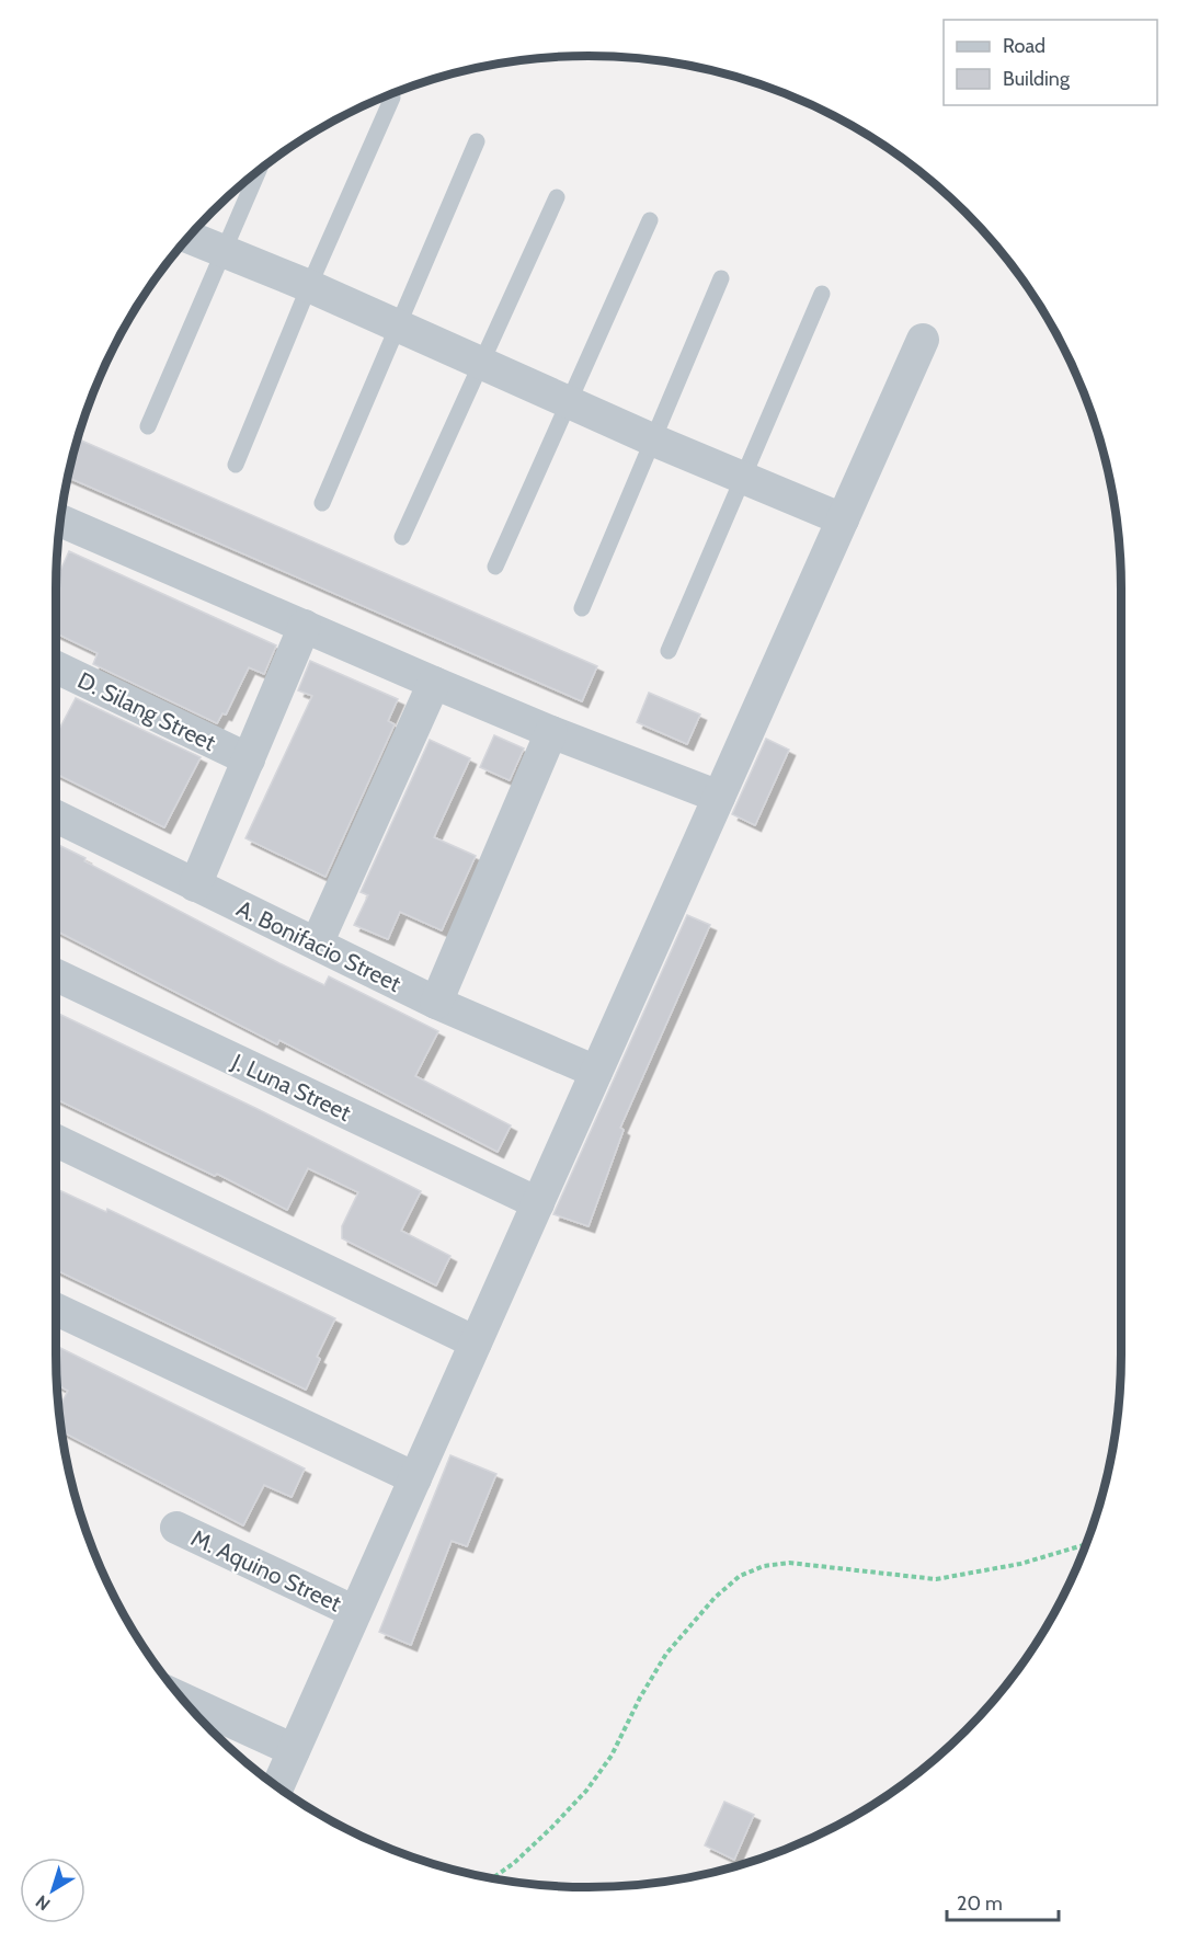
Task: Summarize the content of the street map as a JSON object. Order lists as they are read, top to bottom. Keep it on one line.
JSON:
{"streets":{"street":["D. Silang Street","A. Bonifacio Street","J. Luna Street","M. Aquino Street"]},"legend":["Road","Building"],"scale_bar":"20 m","north":"bottom left"}
